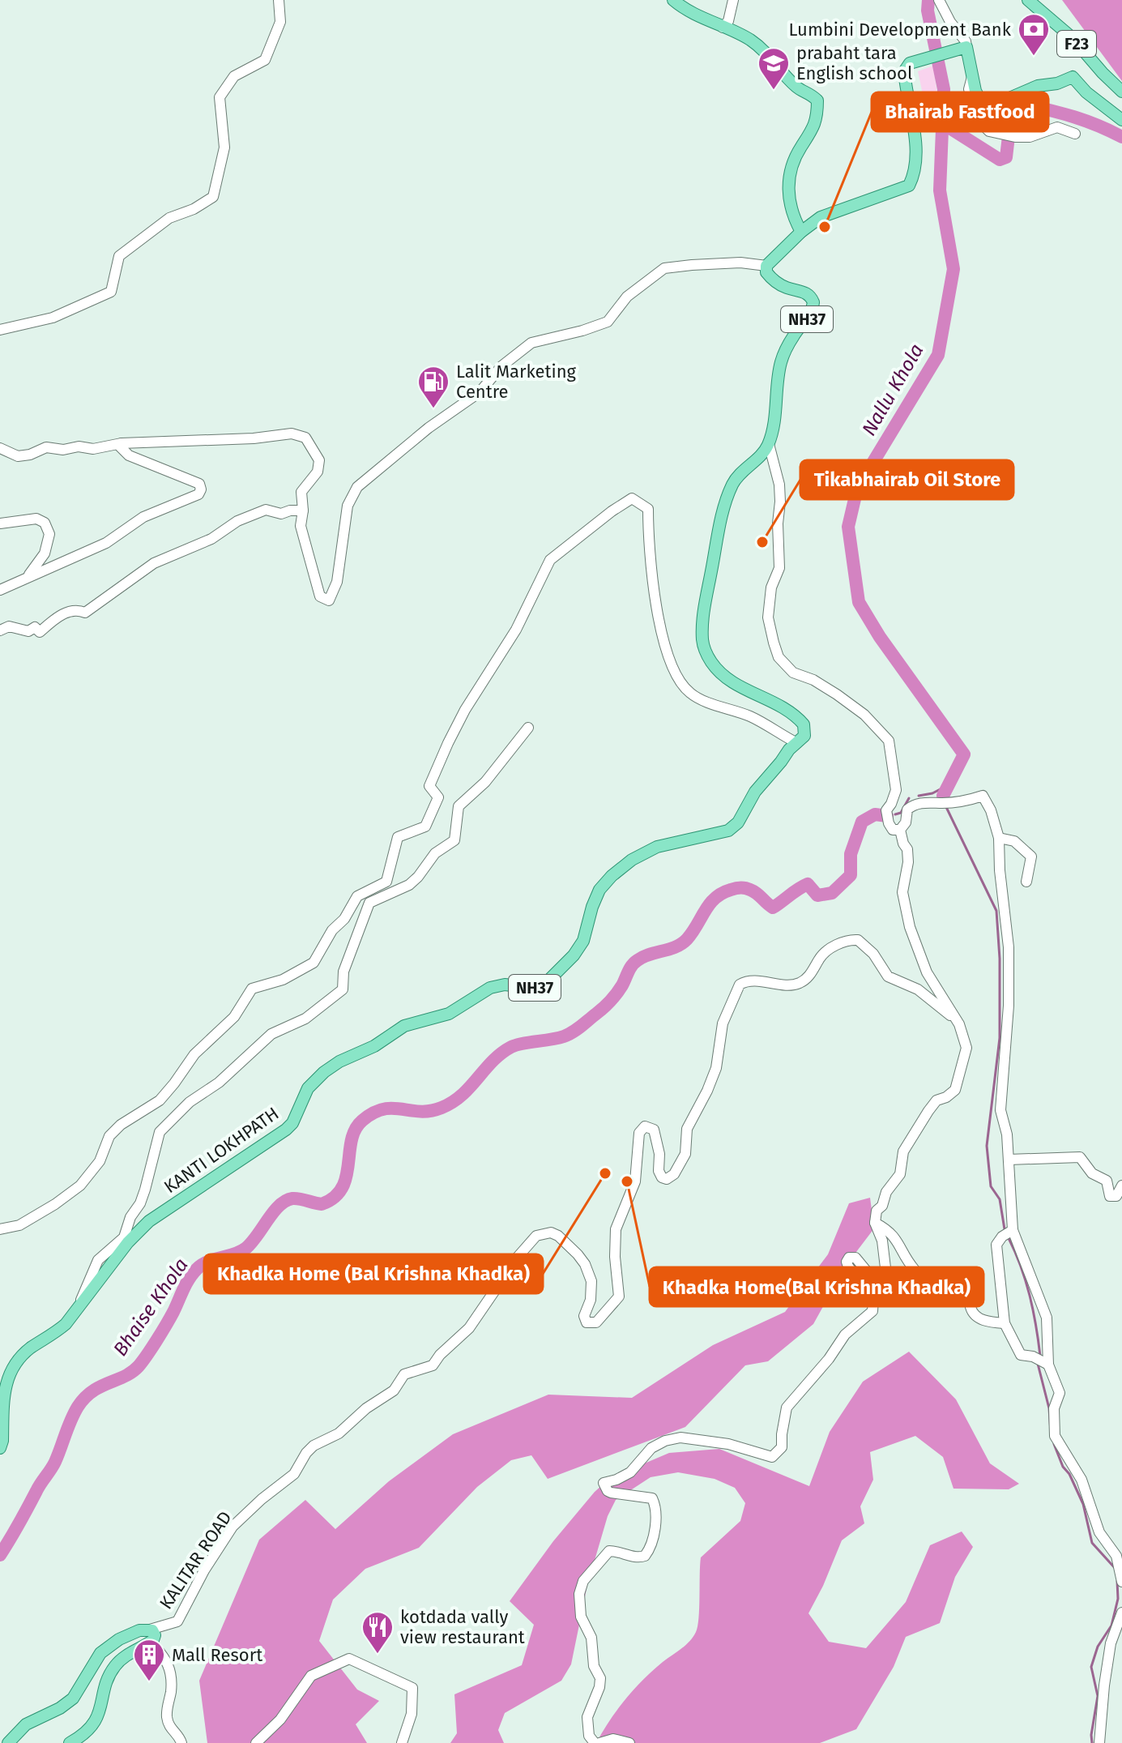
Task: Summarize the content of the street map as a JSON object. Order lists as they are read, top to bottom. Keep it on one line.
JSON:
{"streets":{"main road":["F23","NH37","KANTI LOKHPATH"],"street":["KALITAR ROAD"]},"water":["Nallu Khola","Bhaise Khola"],"places":{"bank":["Lumbini Development Bank"],"school or university":["prabaht tara English school"],"other":["Bhairab Fastfood","Tikabhairab Oil Store","Khadka Home (Bal Krishna Khadka)","Khadka Home(Bal Krishna Khadka)"],"fuel station":["Lalit Marketing Centre"],"restaurant":["kotdada vally view restaurant"],"building":["Mall Resort"]}}
